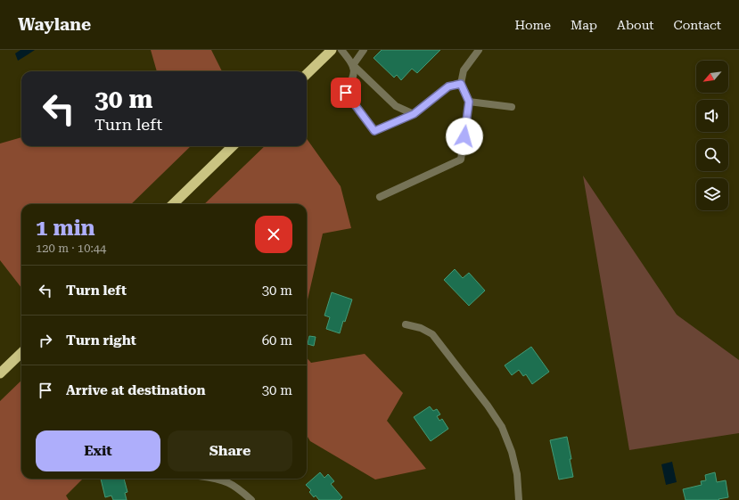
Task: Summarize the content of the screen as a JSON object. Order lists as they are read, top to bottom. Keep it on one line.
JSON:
{"north":"bottom left","page":{"header":"Waylane","nav":["Home","Map","About","Contact"],"turn":["30 m","Turn left"],"heading":["1 min","120 m · 10:44"],"list":[{"name":"Turn left","value":"30 m"},{"name":"Turn right","value":"60 m"},{"name":"Arrive at destination","value":"30 m"}],"buttons":["Exit","Share"]}}
